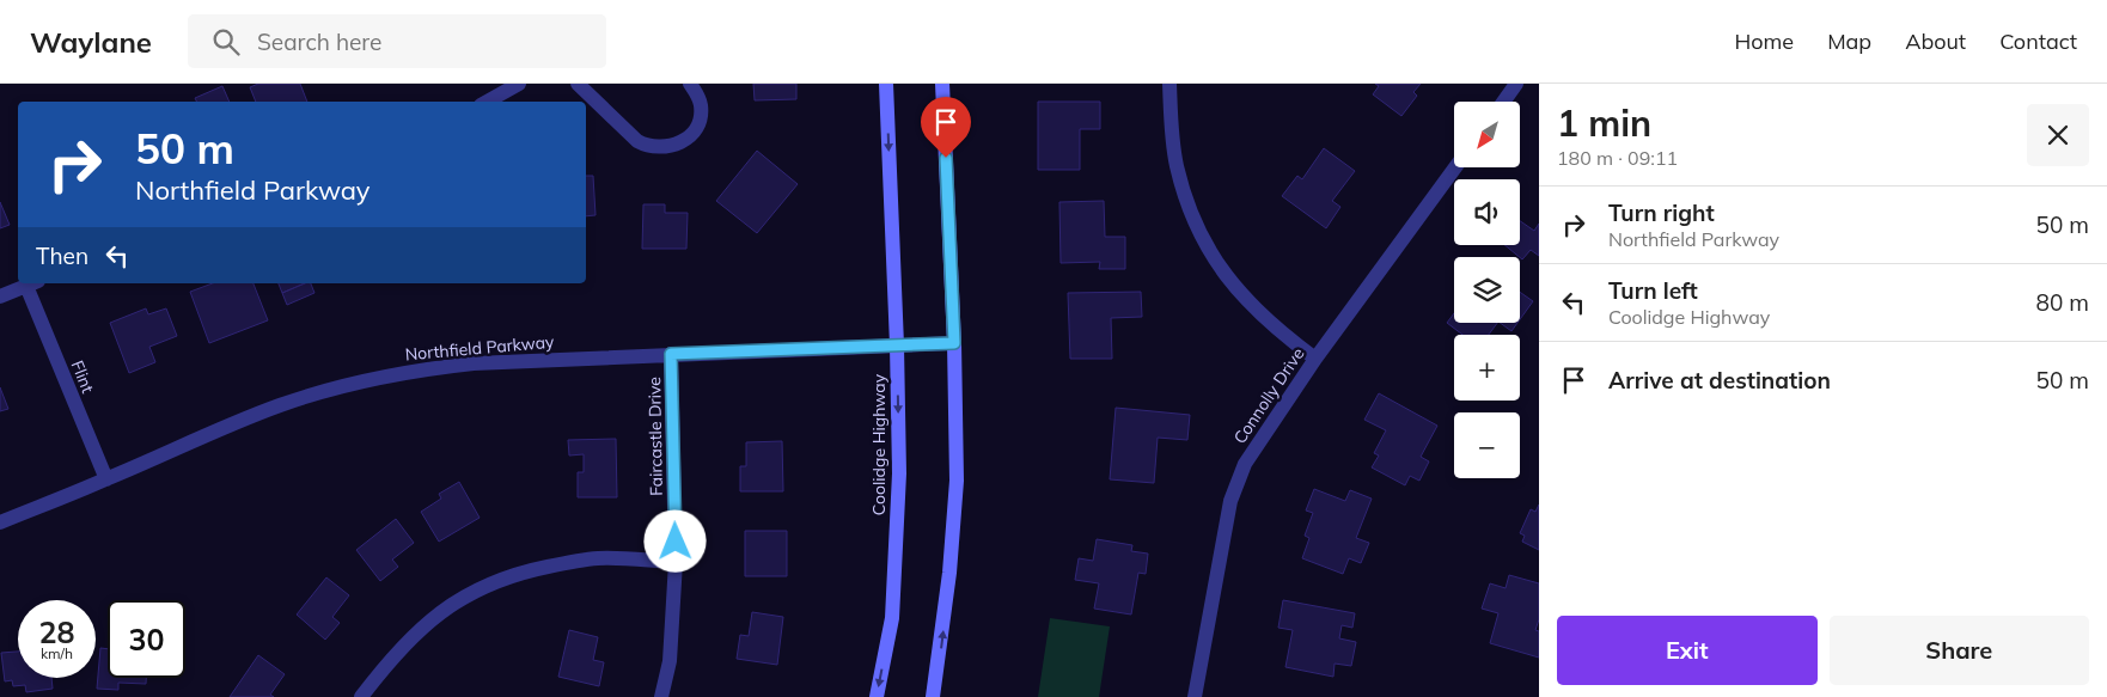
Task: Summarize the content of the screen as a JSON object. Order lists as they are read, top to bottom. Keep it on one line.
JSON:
{"streets":{"main road":["Coolidge Highway"],"street":["Northfield Parkway","Flint","Connolly Drive","Faircastle Drive"]},"crossings":[["Northfield Parkway","Flint"],["Northfield Parkway","Faircastle Drive"],["Northfield Parkway","Coolidge Highway"]],"north":"bottom left","page":{"header":"Waylane","search":"Search here","nav":["Home","Map","About","Contact"],"heading":["1 min","180 m · 09:11"],"map_buttons":["+","−"],"turn":["50 m","Northfield Parkway"],"list":[{"name":"Turn right","note":"Northfield Parkway","value":"50 m"},{"name":"Turn left","note":"Coolidge Highway","value":"80 m"},{"name":"Arrive at destination","value":"50 m"}],"then":"Then","speed":"28 km/h","limit":"30","buttons":["Exit","Share"]}}
